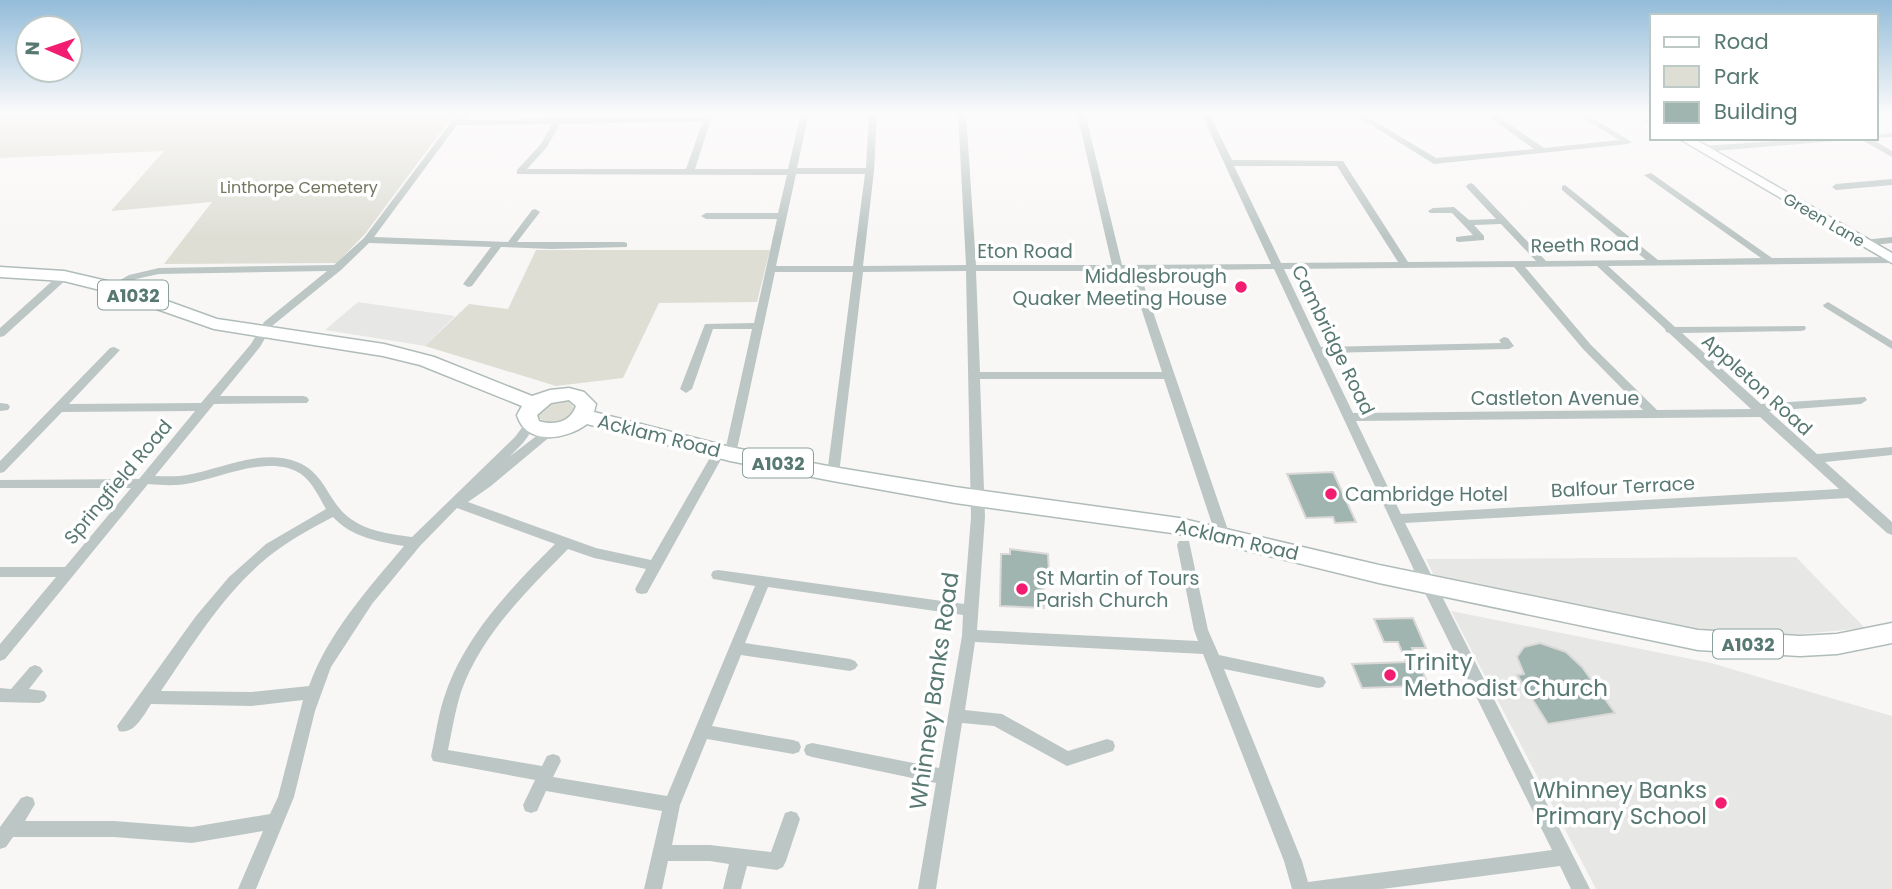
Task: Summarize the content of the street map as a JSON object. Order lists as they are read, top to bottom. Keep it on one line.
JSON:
{"streets":{"main road":["A1032","Acklam Road"],"street":["Green Lane","Reeth Road","Eton Road","Cambridge Road","Appleton Road","Castleton Avenue","Springfield Road","Balfour Terrace","Whinney Banks Road"]},"crossings":[["Green Lane","Reeth Road"],["Reeth Road","Eton Road"],["Reeth Road","Cambridge Road"],["Reeth Road","Appleton Road"],["Eton Road","Cambridge Road"],["Eton Road","Whinney Banks Road"],["A1032","Acklam Road"],["A1032","Springfield Road"],["Cambridge Road","Castleton Avenue"],["Cambridge Road","Acklam Road"],["Cambridge Road","Balfour Terrace"],["Appleton Road","Castleton Avenue"],["Appleton Road","Balfour Terrace"],["Acklam Road","Whinney Banks Road"]],"parks":["Linthorpe Cemetery"],"places":["Middlesbrough Quaker Meeting House","Cambridge Hotel","St Martin of Tours Parish Church","Trinity Methodist Church","Whinney Banks Primary School"],"legend":["Road","Park","Building"],"north":"left"}
